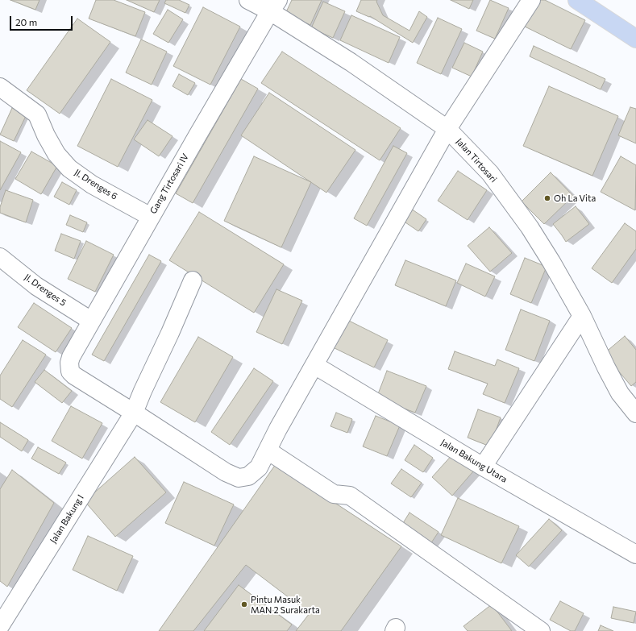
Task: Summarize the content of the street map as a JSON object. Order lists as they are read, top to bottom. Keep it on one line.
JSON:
{"streets":{"street":["Jalan Tirtosari","Gang Tirtosari IV","Jl. Drenges 6","Jl. Drenges 5","Jalan Bakung Utara","Jalan Bakung I"]},"crossings":[["Jalan Tirtosari","Gang Tirtosari IV"],["Gang Tirtosari IV","Jl. Drenges 6"],["Gang Tirtosari IV","Jl. Drenges 5"],["Gang Tirtosari IV","Jalan Bakung I"]],"places":["Oh La Vita","Pintu Masuk MAN 2 Surakarta"],"scale_bar":"20 m"}
